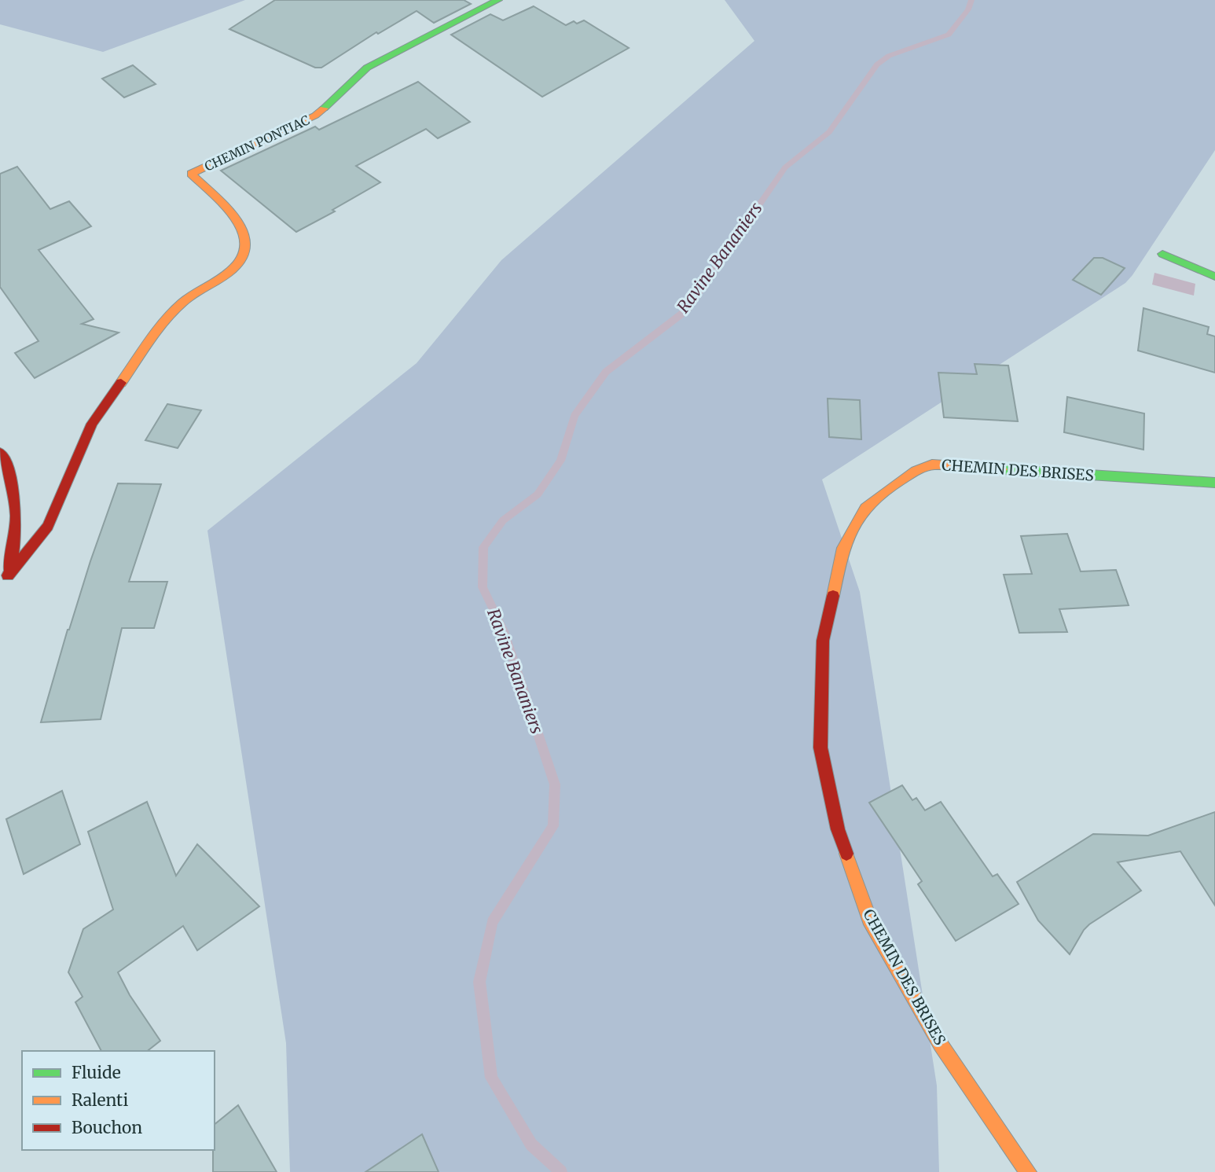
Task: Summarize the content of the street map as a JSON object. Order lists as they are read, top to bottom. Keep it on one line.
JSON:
{"streets":{"street":["CHEMIN PONTIAC","CHEMIN DES BRISES"]},"water":["Ravine Bananiers"],"legend":["Fluide","Ralenti","Bouchon"]}
